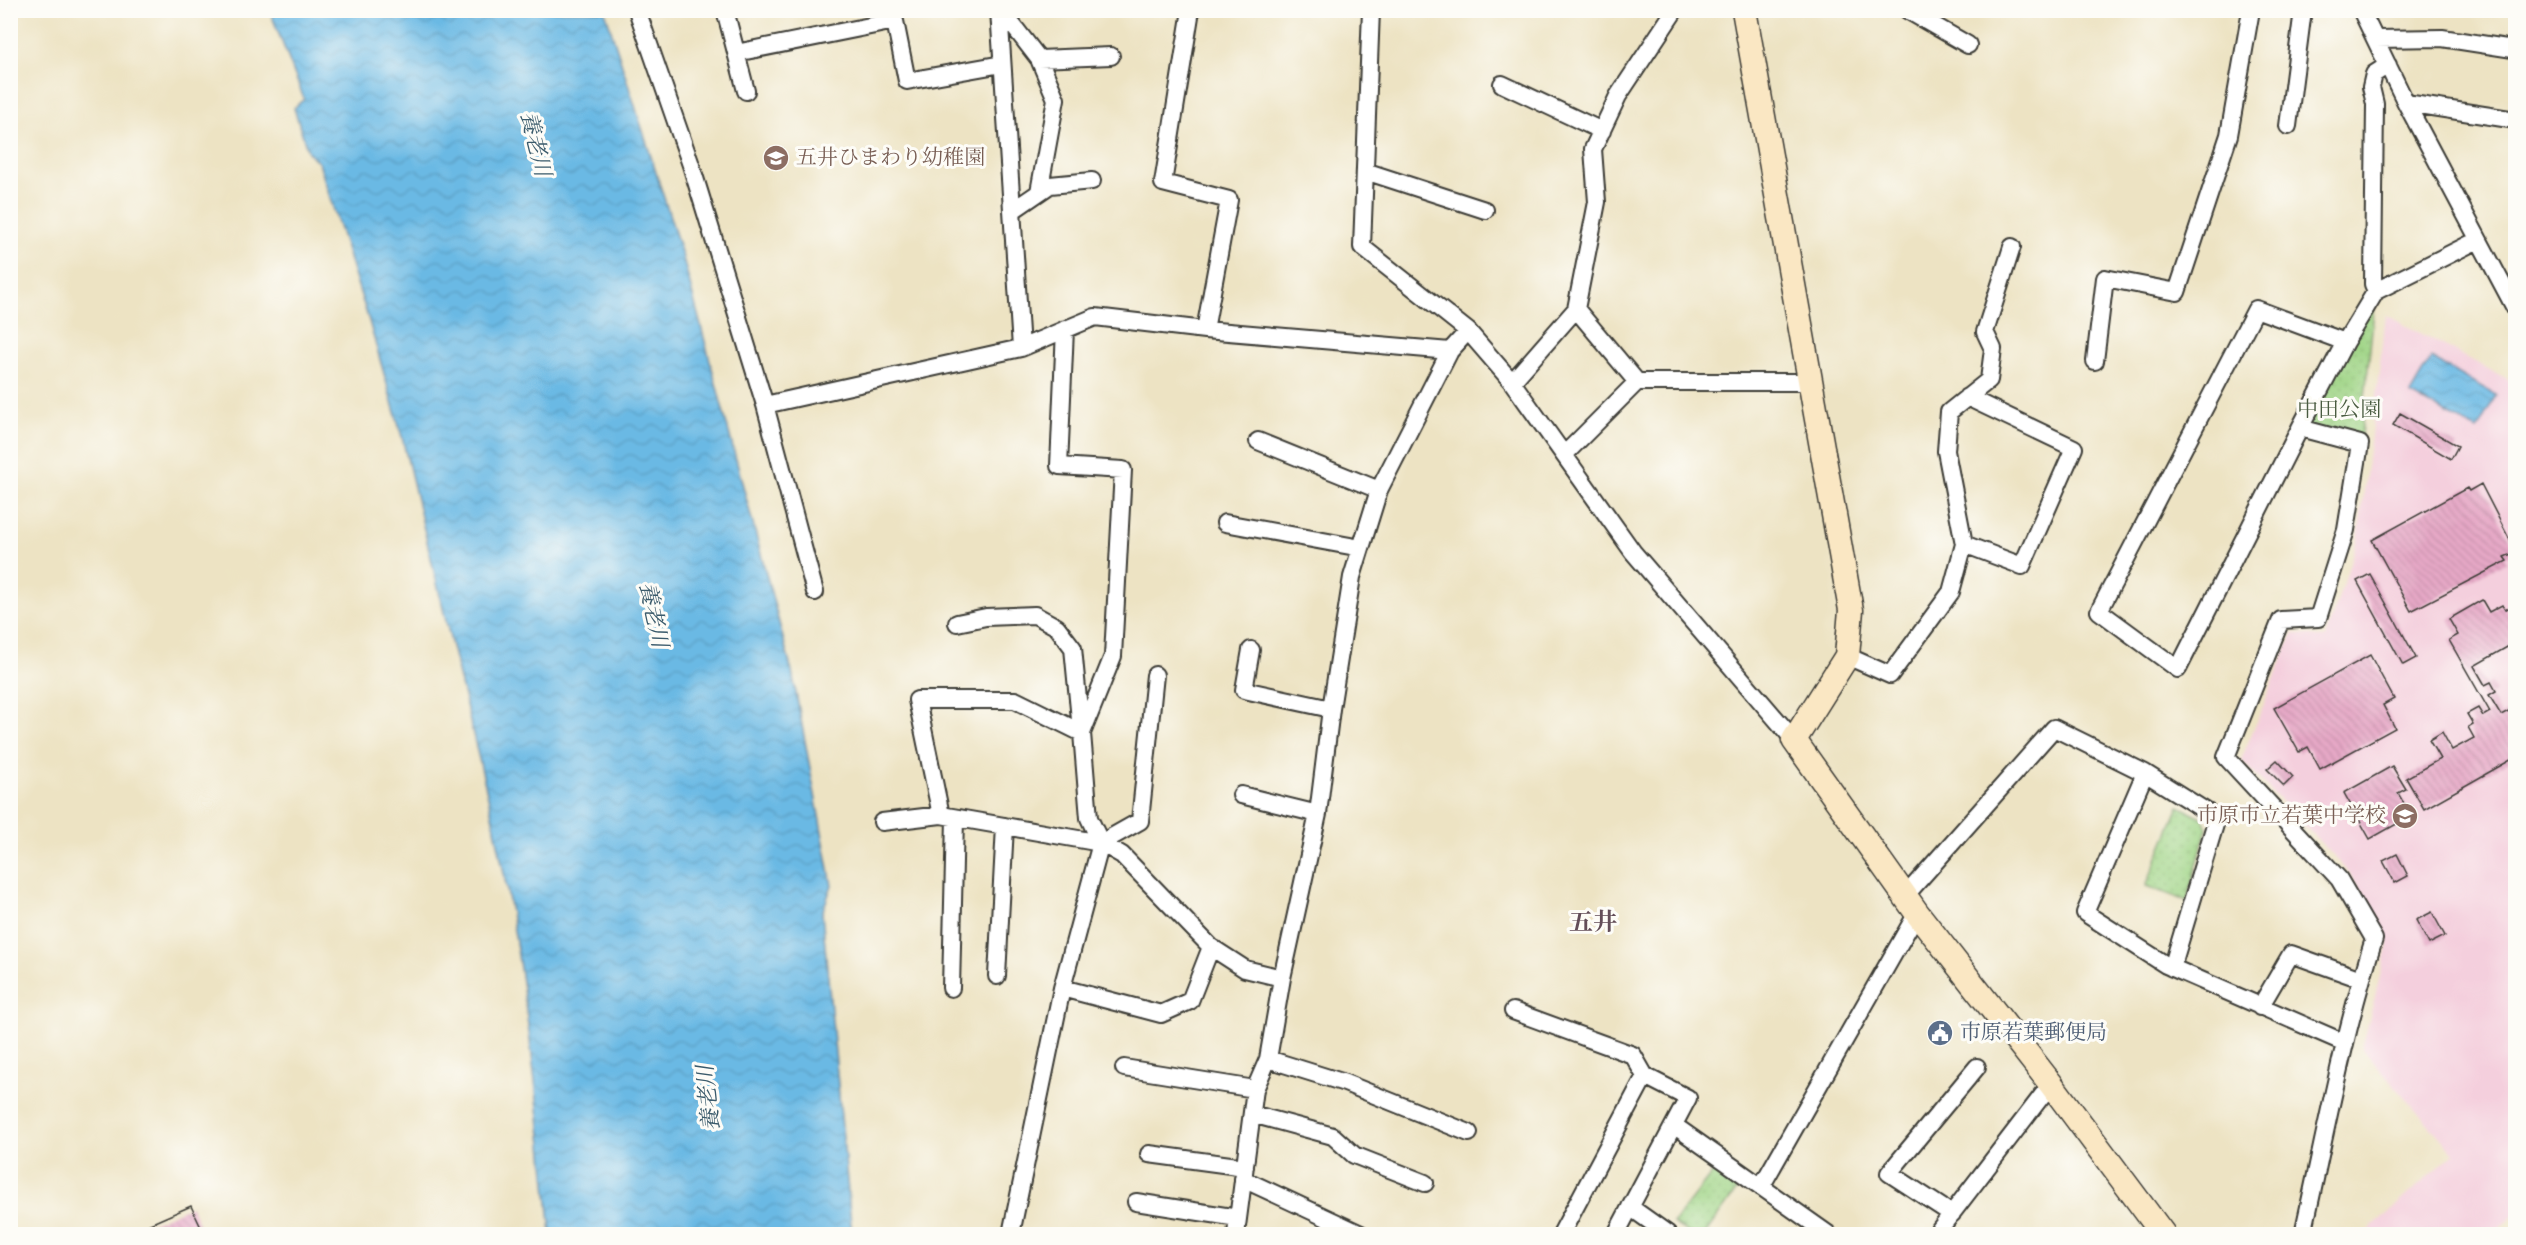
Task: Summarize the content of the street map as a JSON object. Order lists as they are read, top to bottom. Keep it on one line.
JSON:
{"districts":["五井"],"water":["養老川"],"parks":["中田公園"],"places":{"school or university":["五井ひまわり幼稚園","市原市立若葉中学校"],"public building":["市原若葉郵便局"]}}
